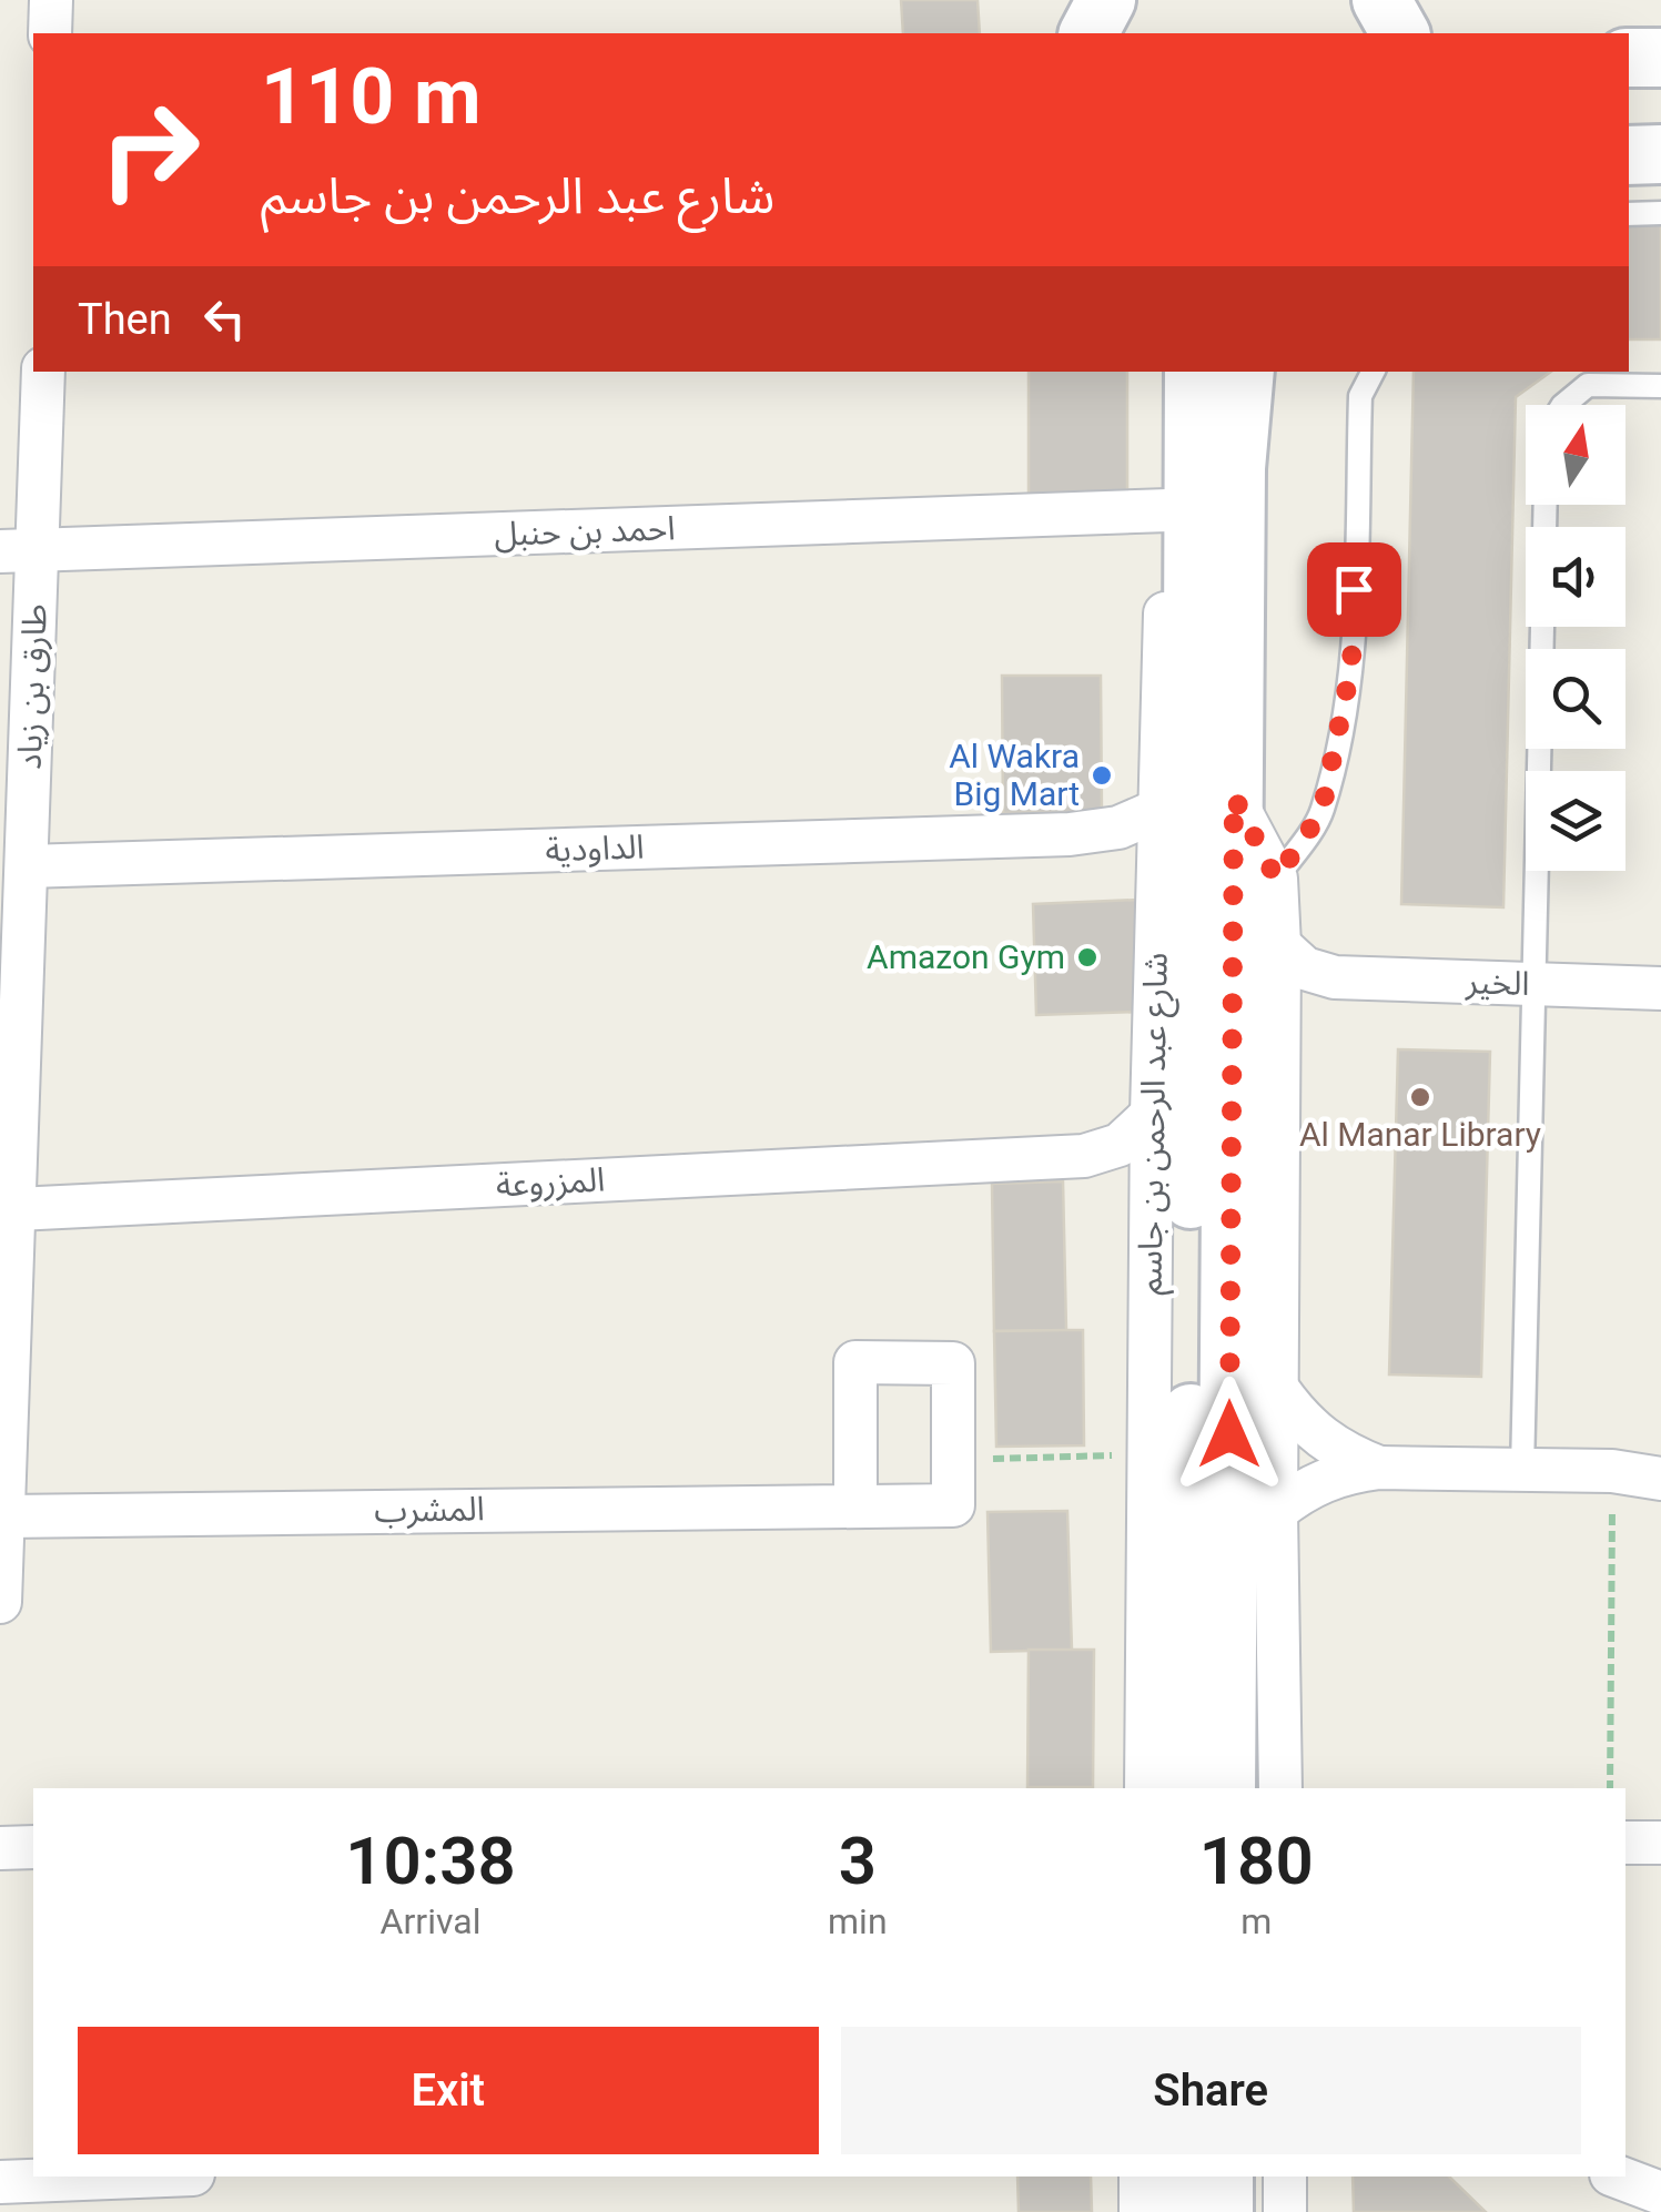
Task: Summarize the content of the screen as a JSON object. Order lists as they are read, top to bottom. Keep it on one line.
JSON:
{"streets":{"main road":["شارع عبد الرحمن بن جاسم"],"street":["احمد بن حنبل","طارق بن زياد","الداودية","الخير","المزروعة","المشرب"]},"crossings":[["احمد بن حنبل","طارق بن زياد"],["احمد بن حنبل","شارع عبد الرحمن بن جاسم"],["طارق بن زياد","الداودية"],["طارق بن زياد","المزروعة"],["طارق بن زياد","المشرب"],["الداودية","شارع عبد الرحمن بن جاسم"],["شارع عبد الرحمن بن جاسم","المزروعة"]],"places":["Al Wakra Big Mart","Amazon Gym","Al Manar Library"],"north":"top","page":{"turn":["110 m","شارع عبد الرحمن بن جاسم"],"then":"Then","eta":["10:38","Arrival","3","min","180","m"],"buttons":["Exit","Share"]}}
